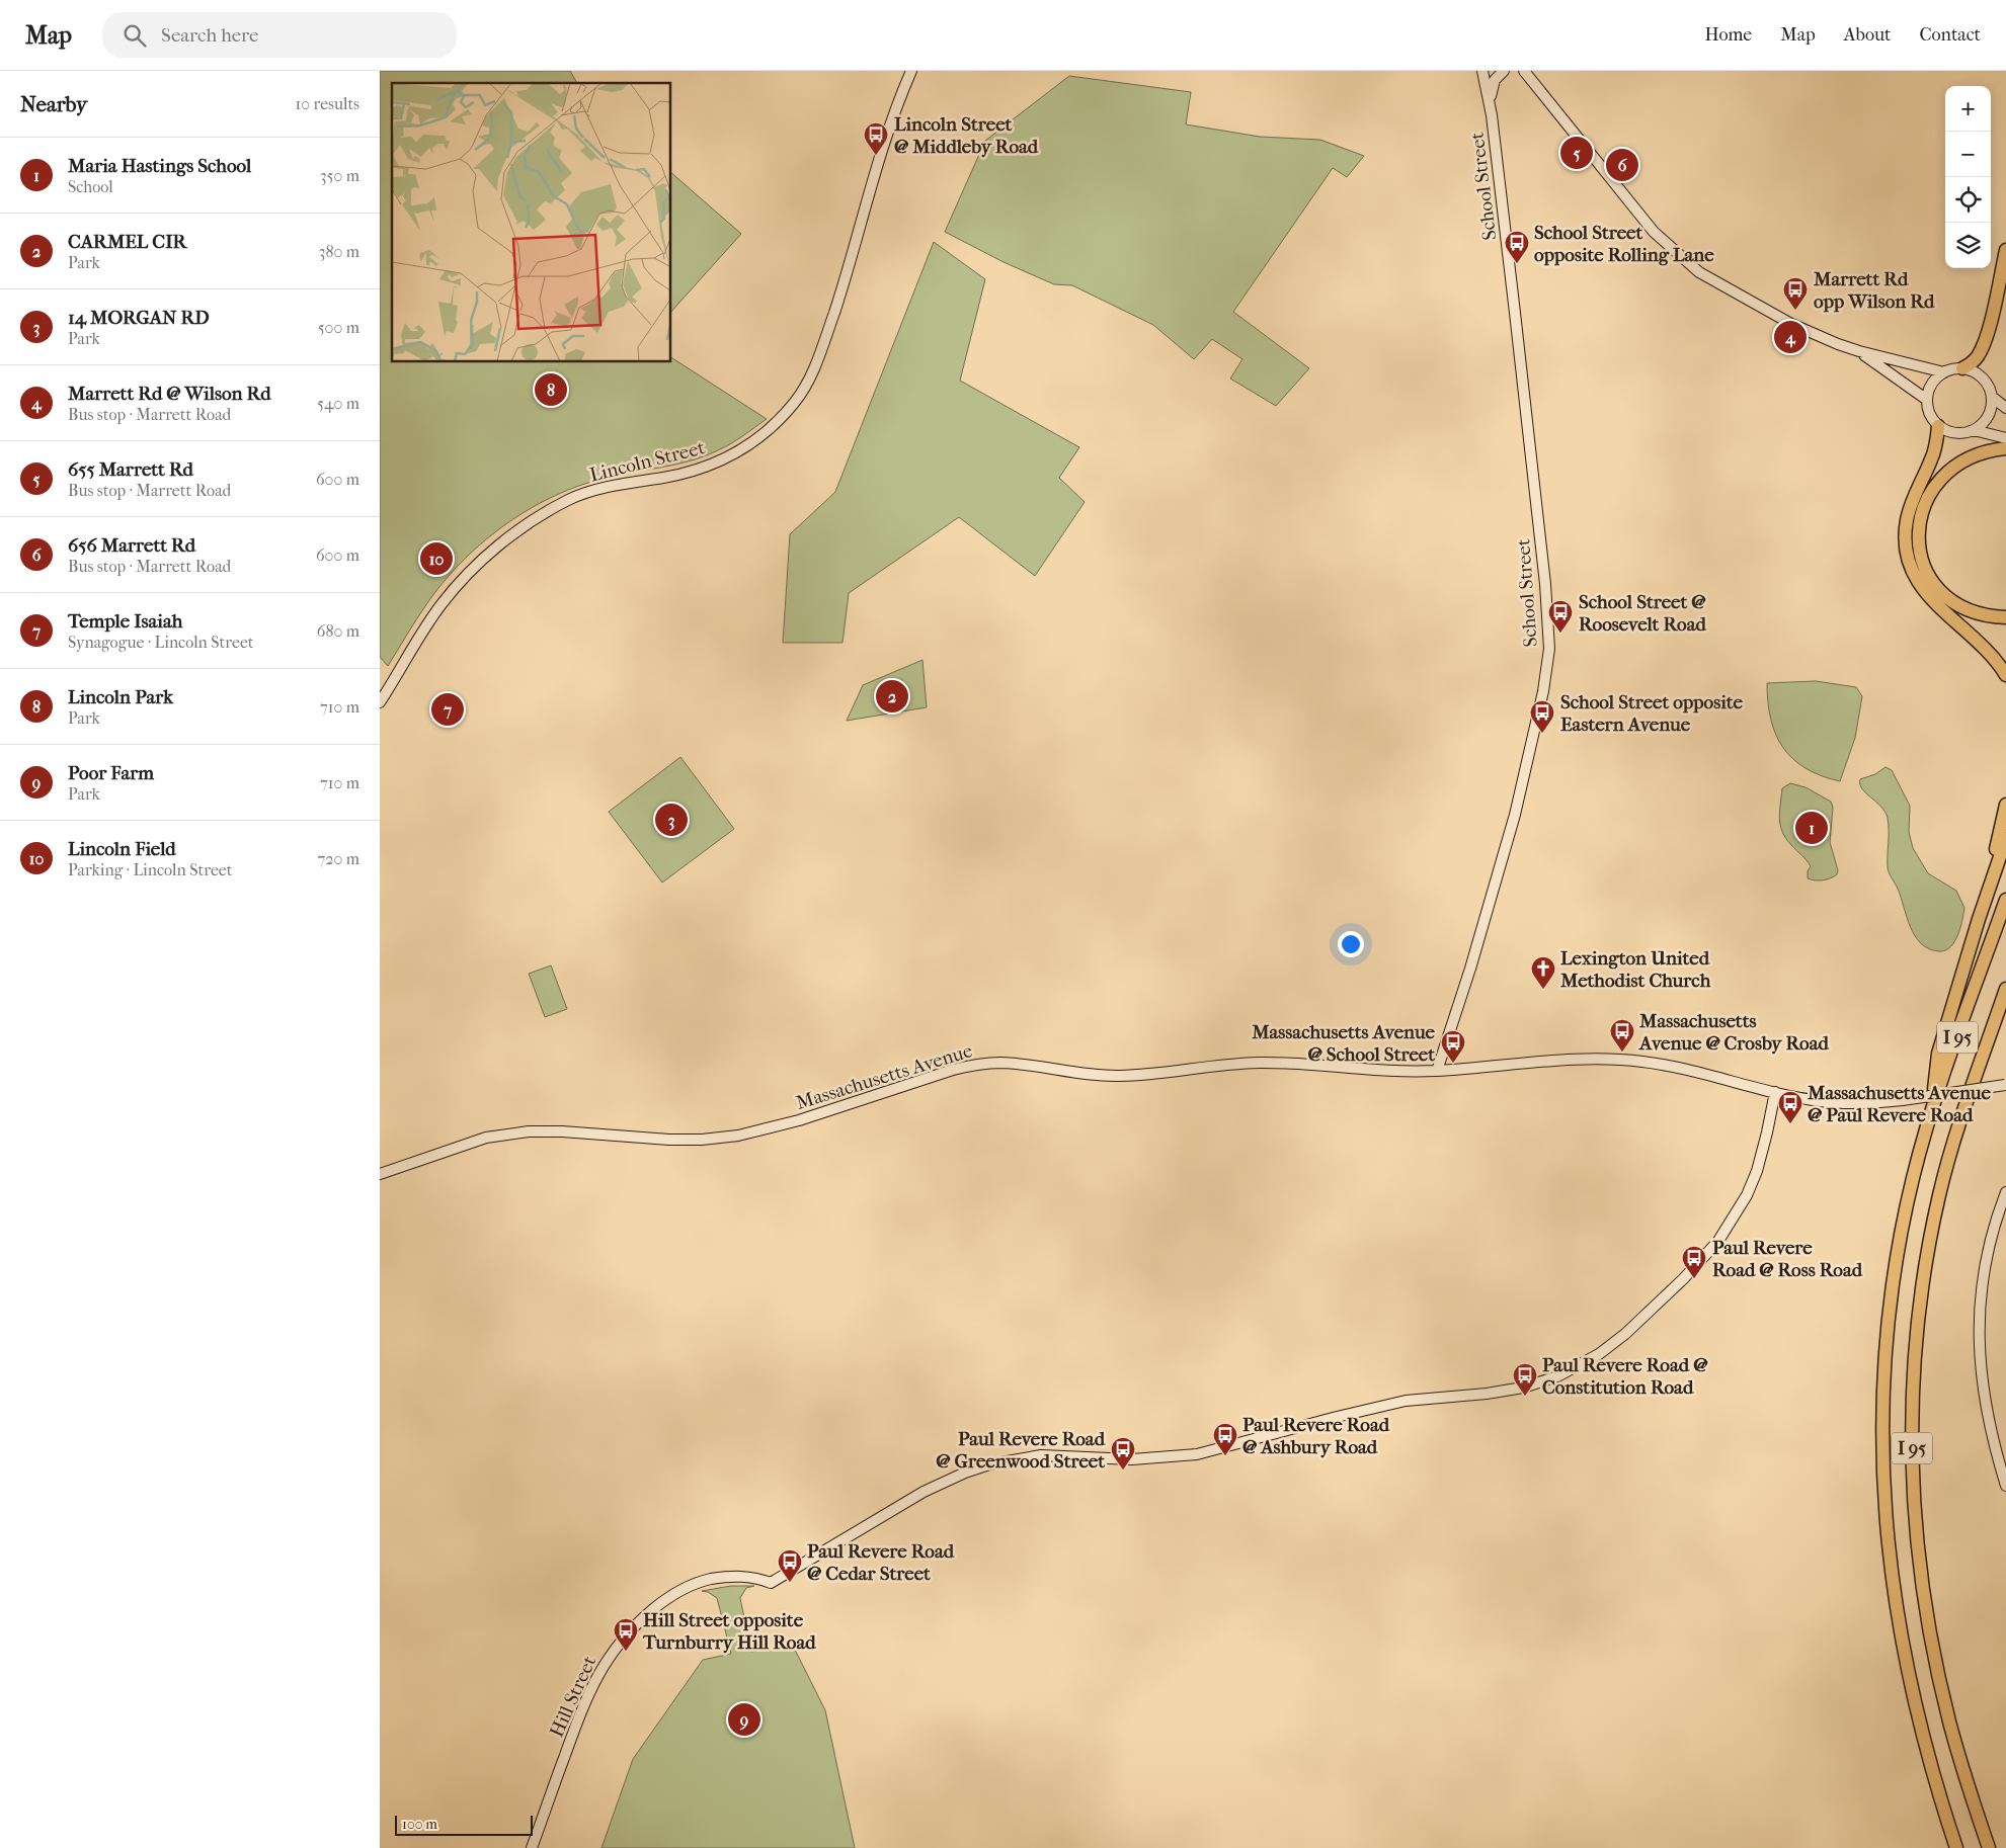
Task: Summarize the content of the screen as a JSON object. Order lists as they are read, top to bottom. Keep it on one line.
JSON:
{"streets":{"highway":["I 95"],"street":["School Street","Lincoln Street","Massachusetts Avenue","Hill Street"]},"crossings":[["School Street","Massachusetts Avenue"],["Massachusetts Avenue","Hill Street"]],"places":{"bus stop":["Lincoln Street @ Middleby Road","School Street opposite Rolling Lane","Marrett Rd opp Wilson Rd","School Street @ Roosevelt Road","School Street opposite Eastern Avenue","Massachusetts Avenue @ Crosby Road","Massachusetts Avenue @ School Street","Massachusetts Avenue @ Paul Revere Road","Paul Revere Road @ Ross Road","Paul Revere Road @ Constitution Road","Paul Revere Road @ Ashbury Road","Paul Revere Road @ Greenwood Street","Paul Revere Road @ Cedar Street","Hill Street opposite Turnburry Hill Road"],"church":["Lexington United Methodist Church"]},"scale_bar":"100 m","page":{"header":"Map","search":"Search here","nav":["Home","Map","About","Contact"],"heading":["Nearby","10 results"],"map_buttons":["+","−"],"pins":["5","6","4","8","10","2","7","3","1","9"],"list":[{"mark":"1","name":"Maria Hastings School","note":"School","value":"350 m"},{"mark":"2","name":"CARMEL CIR","note":"Park","value":"380 m"},{"mark":"3","name":"14 MORGAN RD","note":"Park","value":"500 m"},{"mark":"4","name":"Marrett Rd @ Wilson Rd","note":"Bus stop · Marrett Road","value":"540 m"},{"mark":"5","name":"655 Marrett Rd","note":"Bus stop · Marrett Road","value":"600 m"},{"mark":"6","name":"656 Marrett Rd","note":"Bus stop · Marrett Road","value":"600 m"},{"mark":"7","name":"Temple Isaiah","note":"Synagogue · Lincoln Street","value":"680 m"},{"mark":"8","name":"Lincoln Park","note":"Park","value":"710 m"},{"mark":"9","name":"Poor Farm","note":"Park","value":"710 m"},{"mark":"10","name":"Lincoln Field","note":"Parking · Lincoln Street","value":"720 m"}],"scale":"100 m"}}
